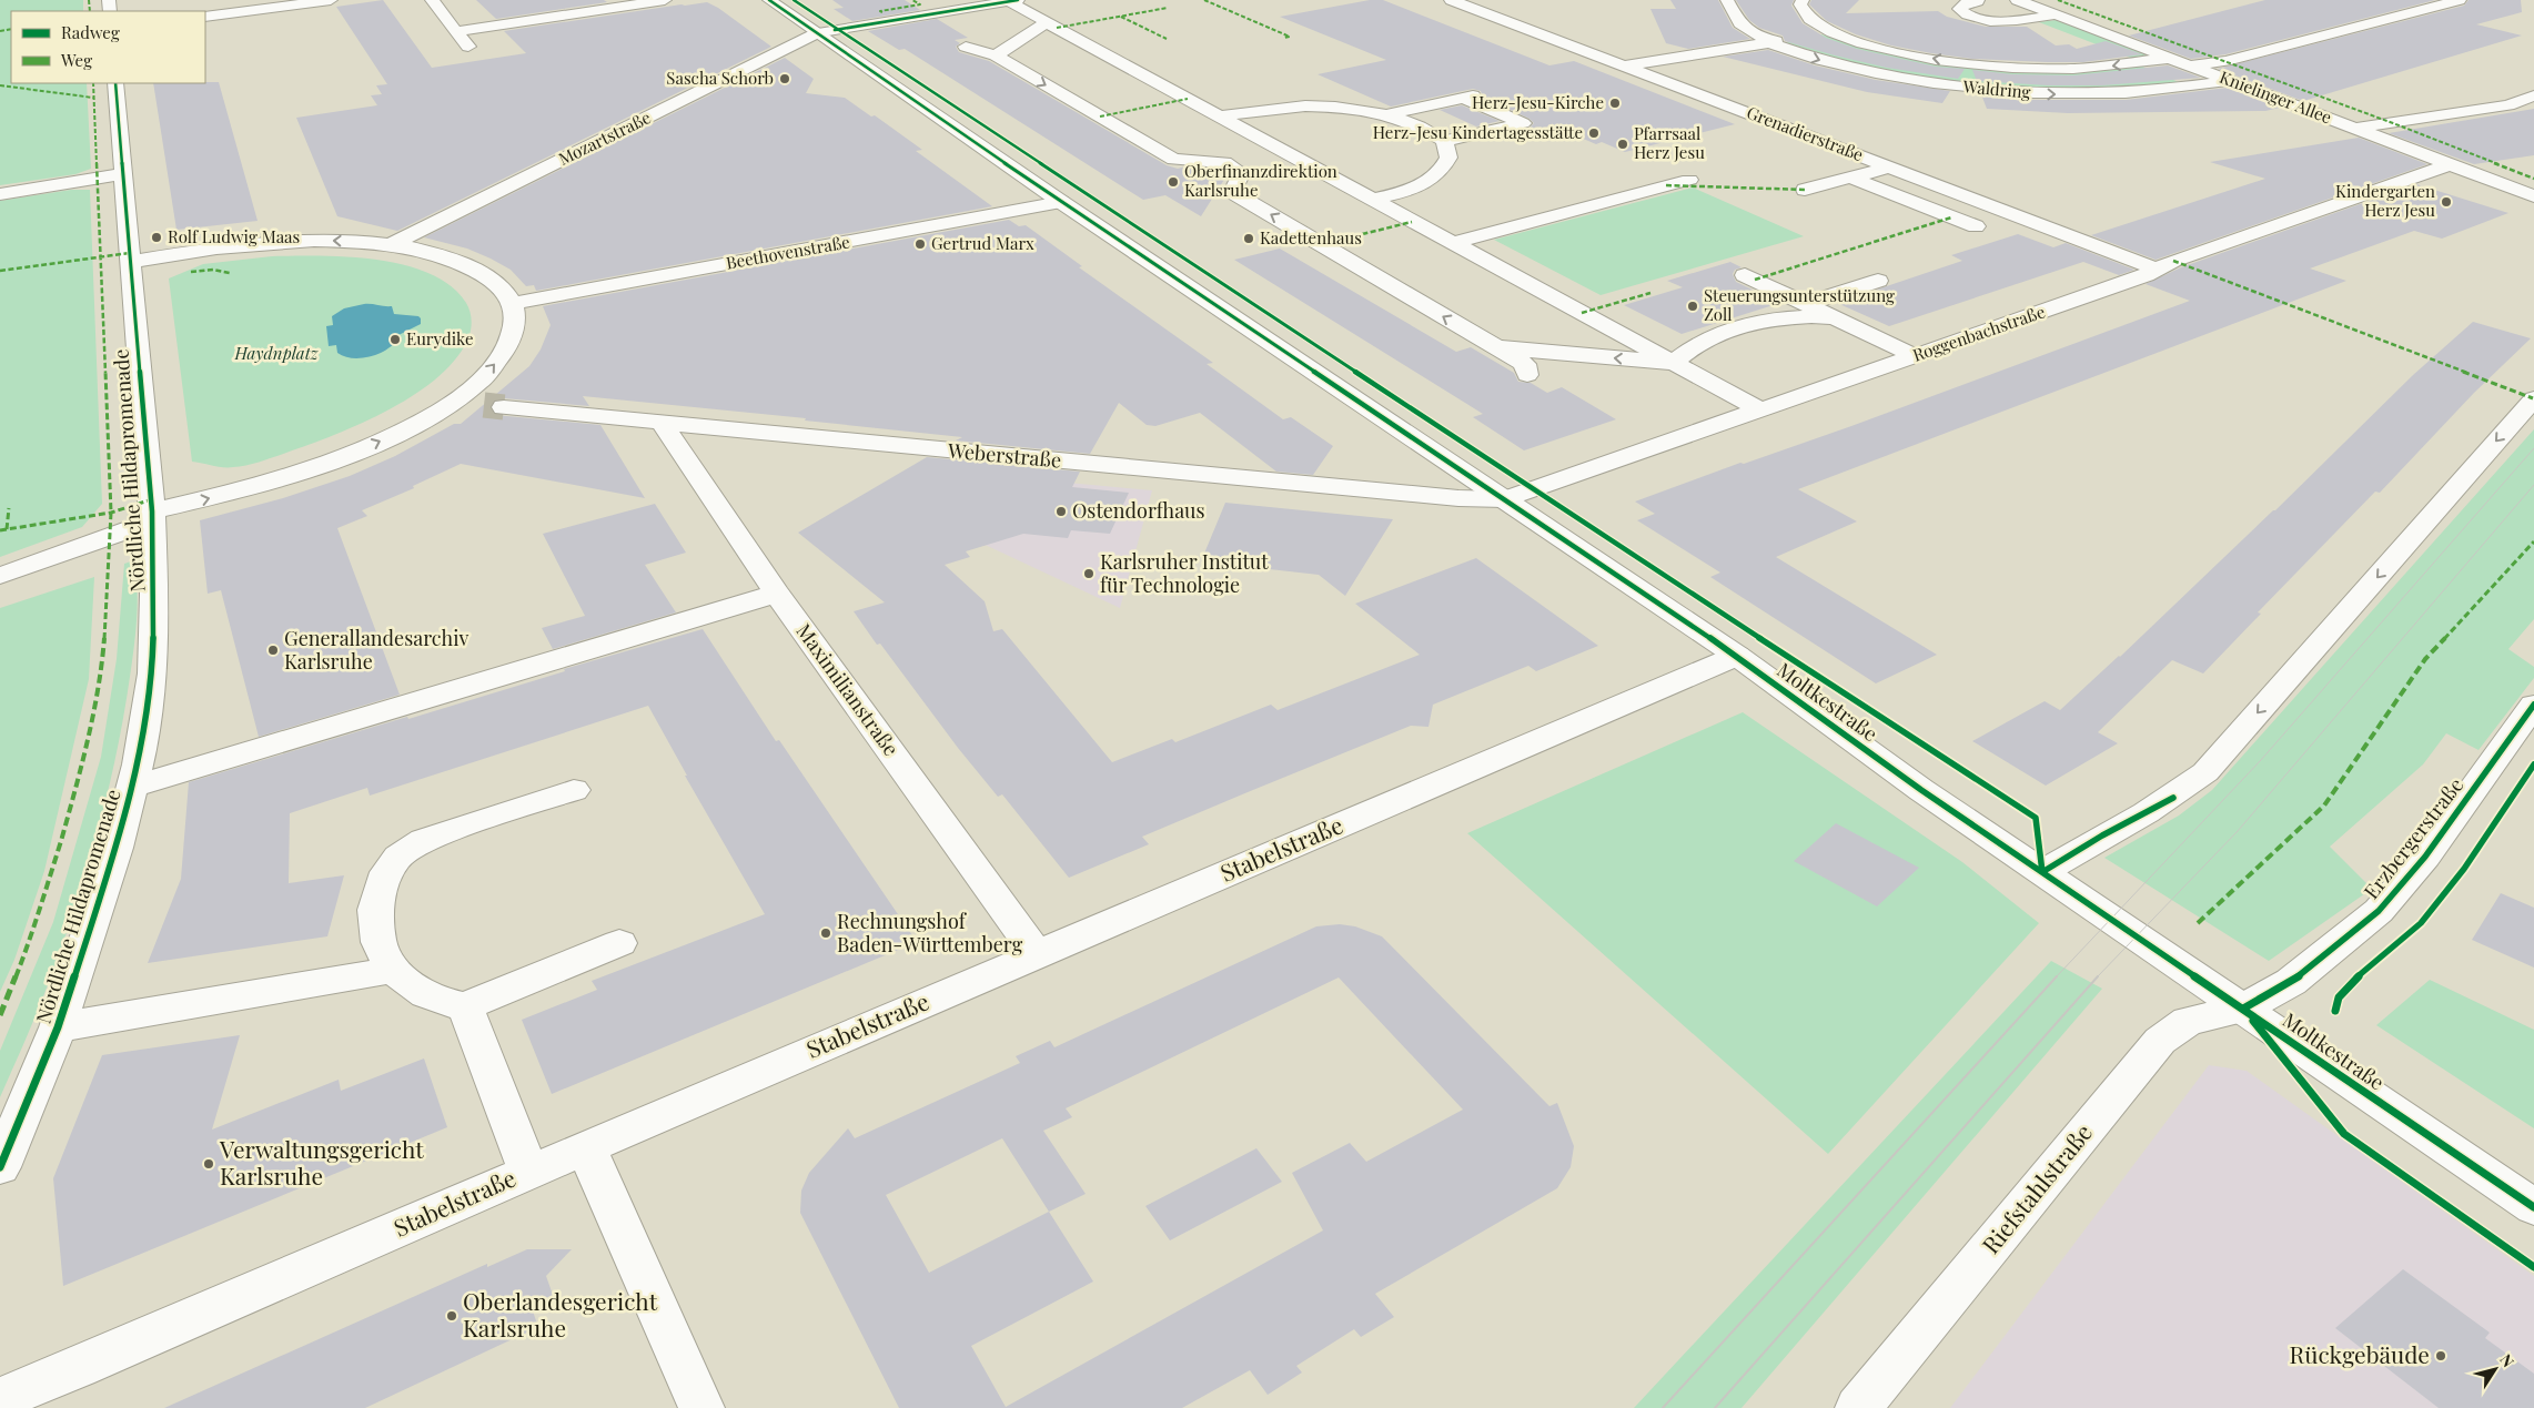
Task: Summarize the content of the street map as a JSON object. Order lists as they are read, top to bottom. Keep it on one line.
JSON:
{"streets":{"street":["Waldring","Knielinger Allee","Grenadierstraße","Mozartstraße","Beethovenstraße","Roggenbachstraße","Weberstraße","Nördliche Hildapromenade","Maximilianstraße","Moltkestraße","Erzbergerstraße","Stabelstraße","Riefstahlstraße"]},"crossings":[["Waldring","Knielinger Allee"],["Waldring","Grenadierstraße"],["Knielinger Allee","Roggenbachstraße"],["Grenadierstraße","Roggenbachstraße"],["Mozartstraße","Moltkestraße"],["Beethovenstraße","Moltkestraße"],["Roggenbachstraße","Weberstraße"],["Roggenbachstraße","Moltkestraße"],["Weberstraße","Maximilianstraße"],["Weberstraße","Moltkestraße"],["Maximilianstraße","Stabelstraße"],["Moltkestraße","Erzbergerstraße"],["Moltkestraße","Stabelstraße"],["Moltkestraße","Riefstahlstraße"],["Erzbergerstraße","Riefstahlstraße"]],"parks":["Haydnplatz"],"places":["Sascha Schorb","Herz-Jesu-Kirche","Herz-Jesu Kindertagesstätte","Pfarrsaal Herz Jesu","Oberfinanzdirektion Karlsruhe","Kindergarten Herz Jesu","Rolf Ludwig Maas","Kadettenhaus","Gertrud Marx","Steuerungsunterstützung Zoll","Eurydike","Ostendorfhaus","Karlsruher Institut für Technologie","Generallandesarchiv Karlsruhe","Rechnungshof Baden-Württemberg","Verwaltungsgericht Karlsruhe","Oberlandesgericht Karlsruhe","Rückgebäude"],"legend":["Radweg","Weg"],"north":"top right"}
